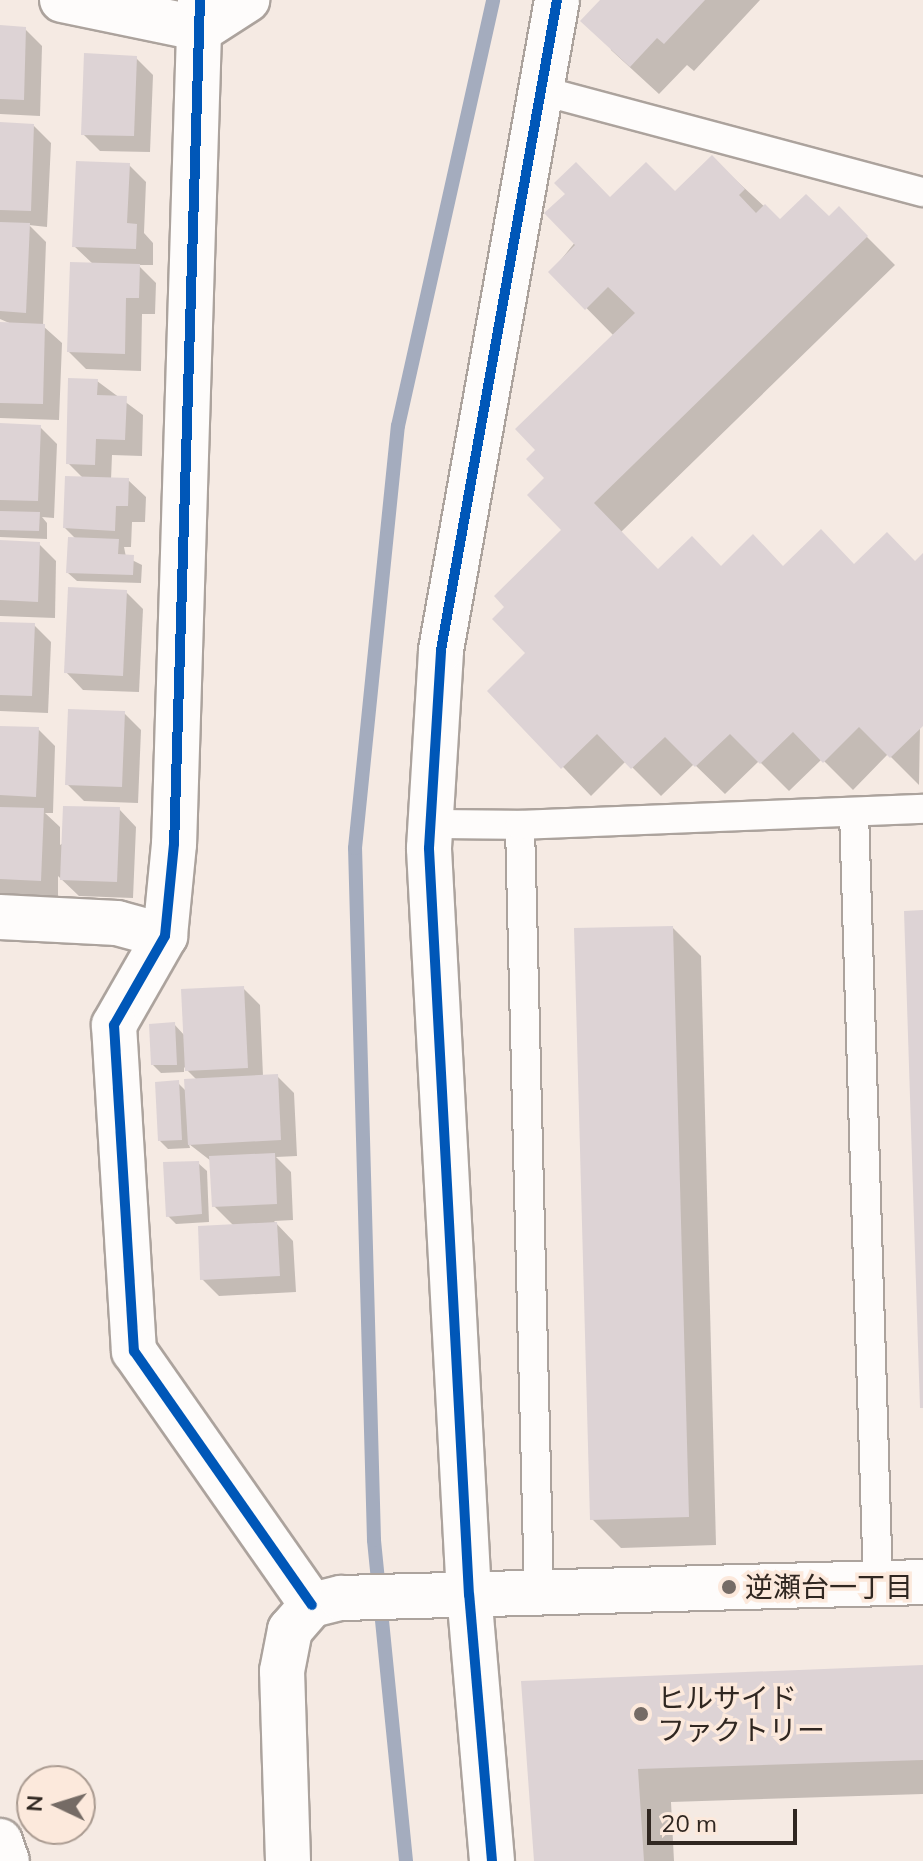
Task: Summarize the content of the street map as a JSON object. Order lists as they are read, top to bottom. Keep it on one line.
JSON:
{"places":["逆瀬台一丁目","ヒルサイド ファクトリー"],"scale_bar":"20 m","north":"left"}
